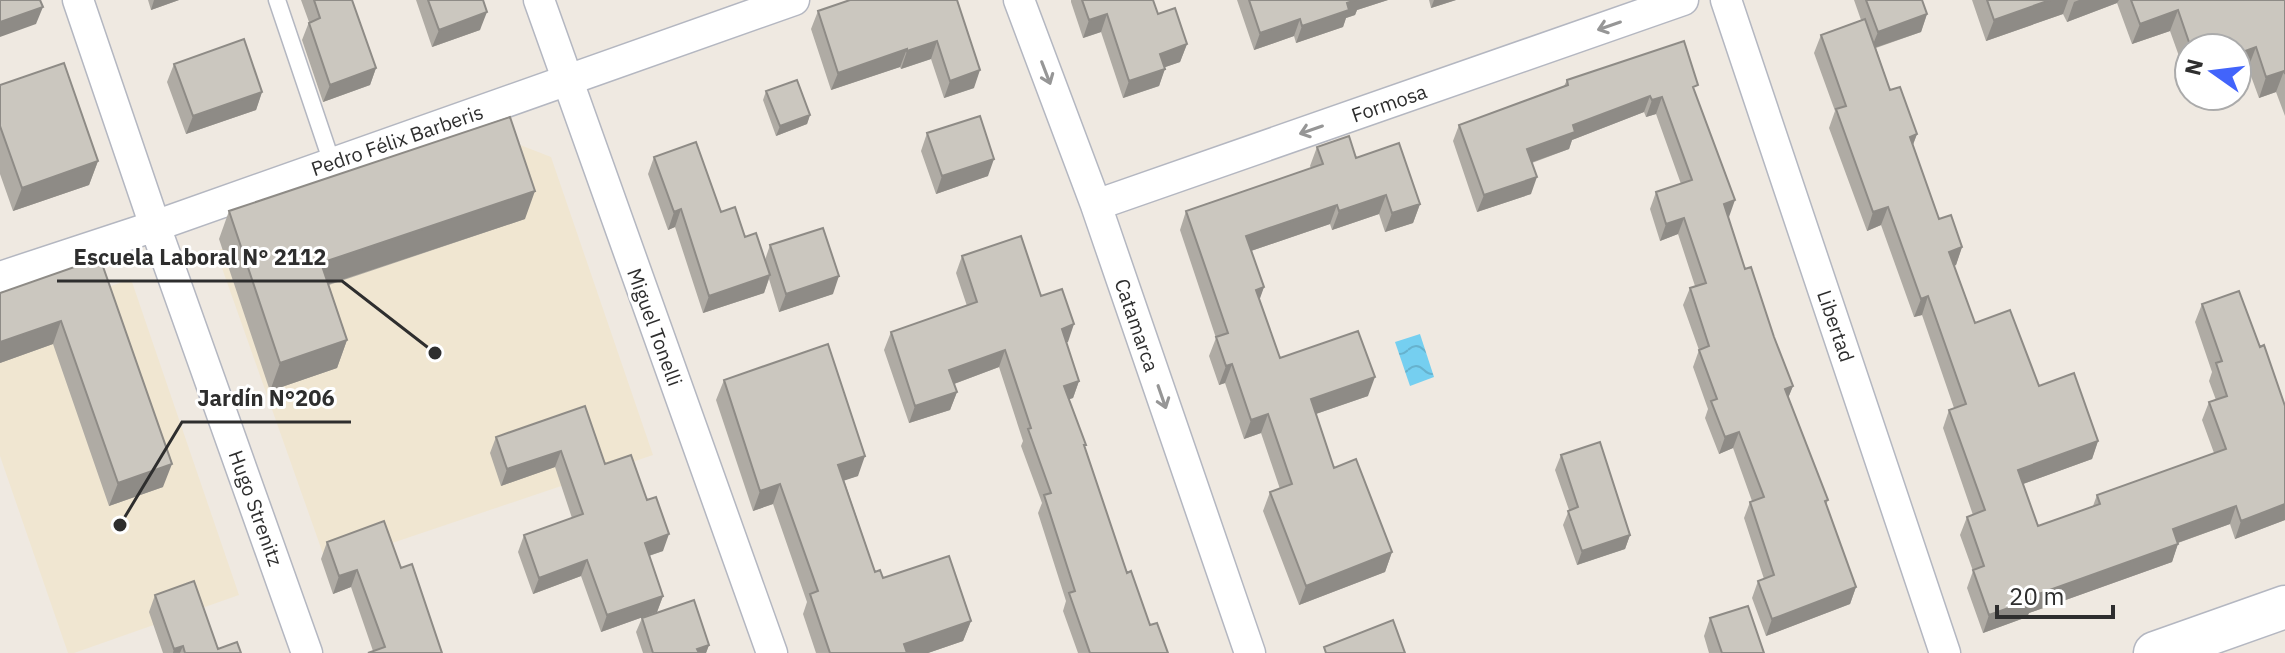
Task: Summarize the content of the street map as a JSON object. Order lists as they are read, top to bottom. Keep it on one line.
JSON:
{"streets":{"street":["Formosa","Pedro Félix Barberis","Catamarca","Libertad","Miguel Tonelli","Hugo Strenitz"]},"crossings":[["Formosa","Catamarca"],["Pedro Félix Barberis","Miguel Tonelli"],["Pedro Félix Barberis","Hugo Strenitz"]],"one_way":["Formosa","Catamarca"],"places":["Escuela Laboral N° 2112","Jardín N°206"],"scale_bar":"20 m","north":"left"}
